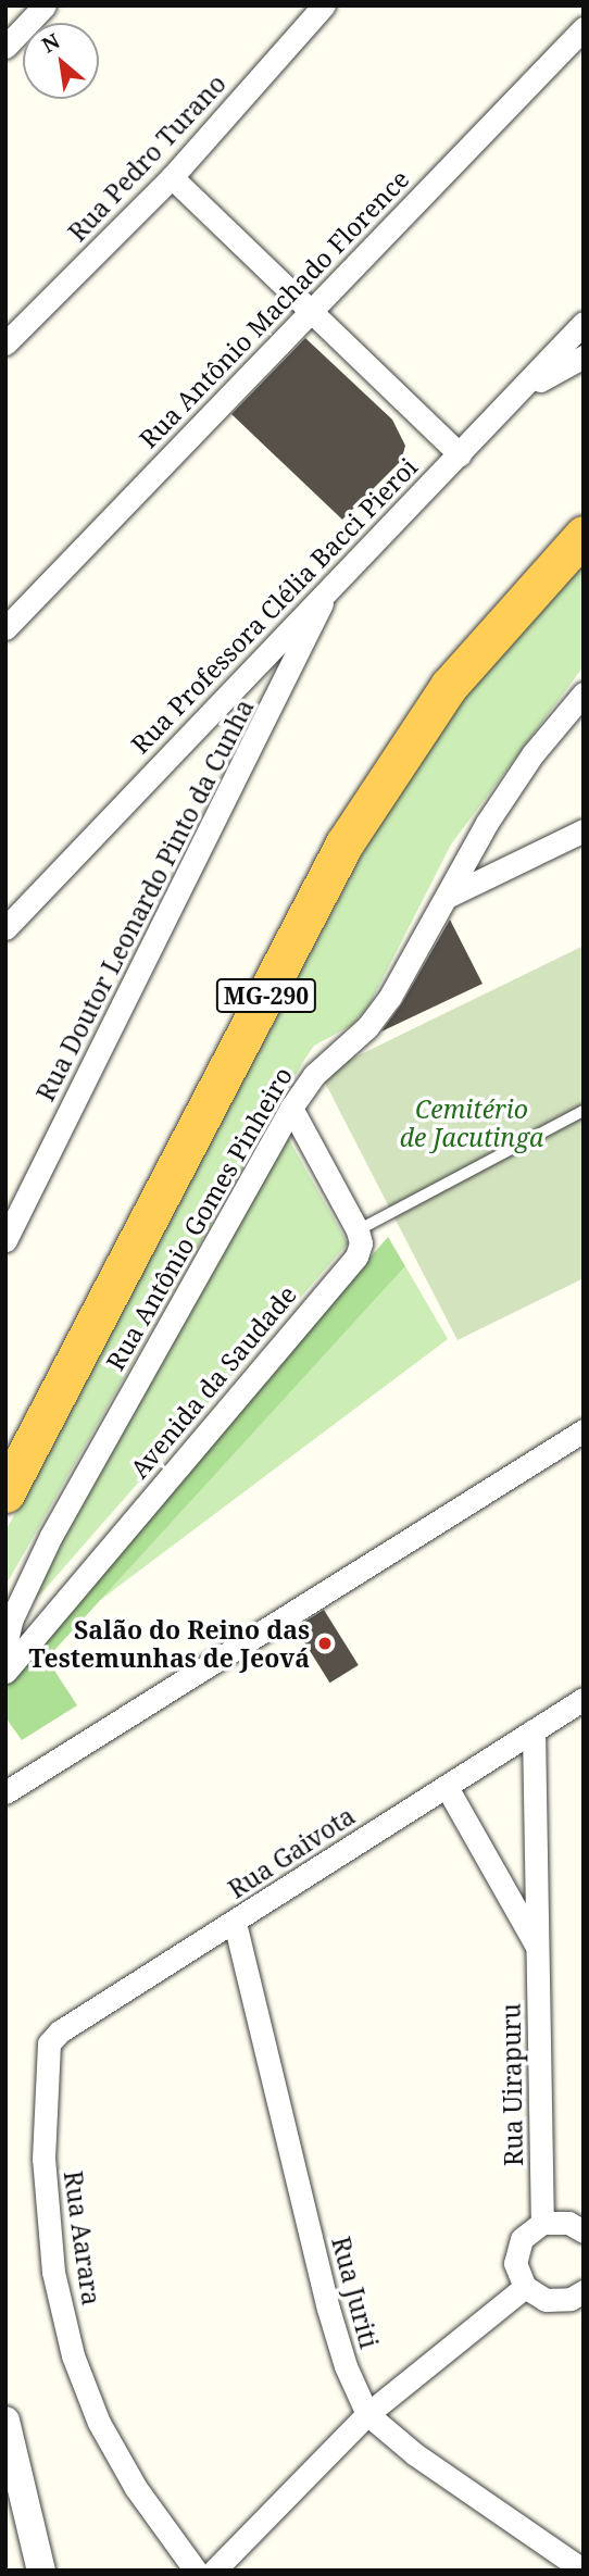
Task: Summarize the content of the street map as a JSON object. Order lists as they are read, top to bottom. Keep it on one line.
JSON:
{"streets":{"highway":["MG-290"],"street":["Rua Pedro Turano","Rua Antônio Machado Florence","Rua Professora Clélia Bacci Pieroi","Rua Doutor Leonardo Pinto da Cunha","Rua Antônio Gomes Pinheiro","Avenida da Saudade","Rua Gaivota","Rua Uirapuru","Rua Aarara","Rua Juriti"]},"crossings":[["Rua Professora Clélia Bacci Pieroi","Rua Doutor Leonardo Pinto da Cunha"],["Rua Gaivota","Rua Uirapuru"],["Rua Gaivota","Rua Aarara"],["Rua Gaivota","Rua Juriti"]],"parks":["Cemitério de Jacutinga"],"places":["Salão do Reino das Testemunhas de Jeová"],"north":"top left"}
